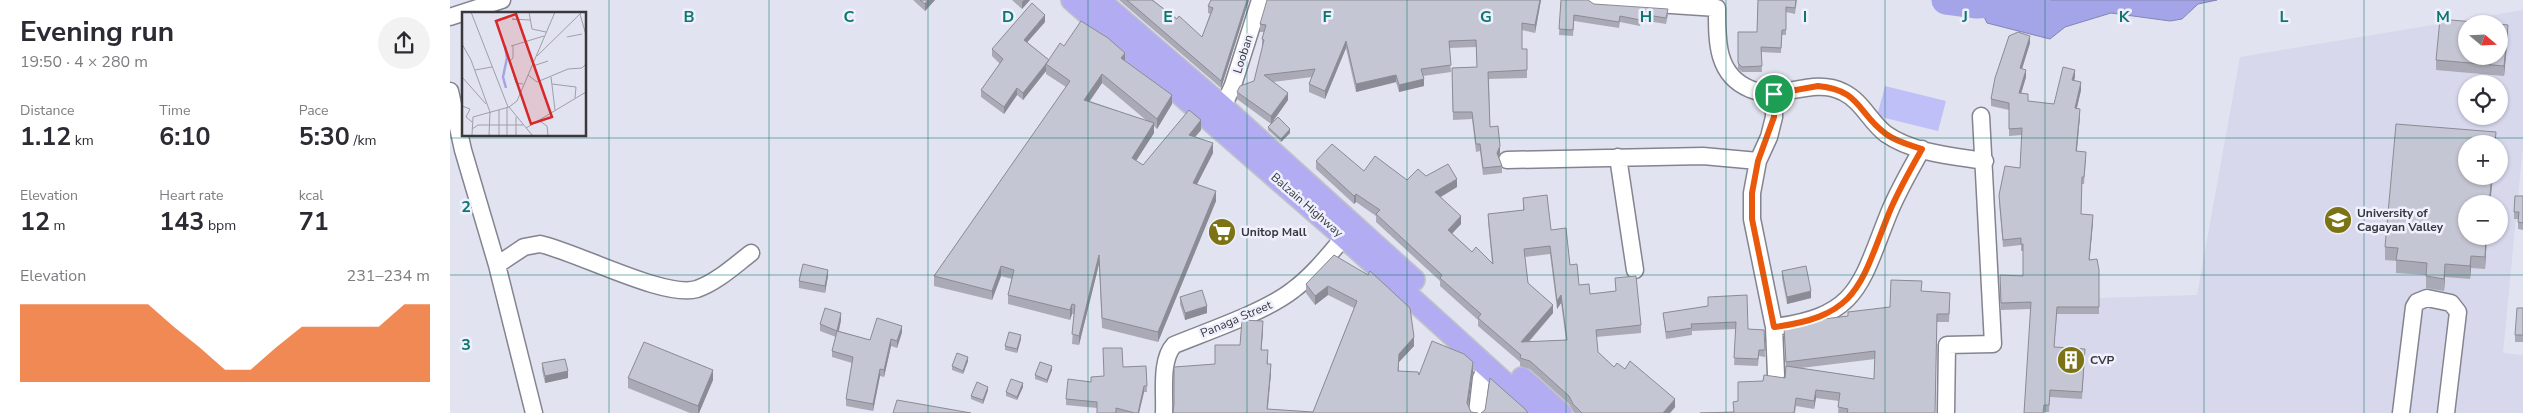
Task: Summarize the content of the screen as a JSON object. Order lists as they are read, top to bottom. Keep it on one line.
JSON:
{"streets":{"main road":["Balzain Highway"],"street":["Looban","Panaga Street"]},"crossings":[["Looban","Balzain Highway"],["Balzain Highway","Panaga Street"]],"places":{"school or university":["University of Cagayan Valley"],"supermarket":["Unitop Mall"],"building":["CVP"]},"north":"right","page":{"heading":["Evening run","19:50 · 4 × 280 m"],"map_buttons":["+","−"],"stats":[["Distance","1.12 km"],["Time","6:10"],["Pace","5:30 /km"],["Elevation","12 m"],["Heart rate","143 bpm"],["kcal","71"]],"chart":["Elevation","231–234 m"]},"grid":{"columns":["B","C","D","E","F","G","H","I","J","K","L","M"],"rows":["2","3"]}}
